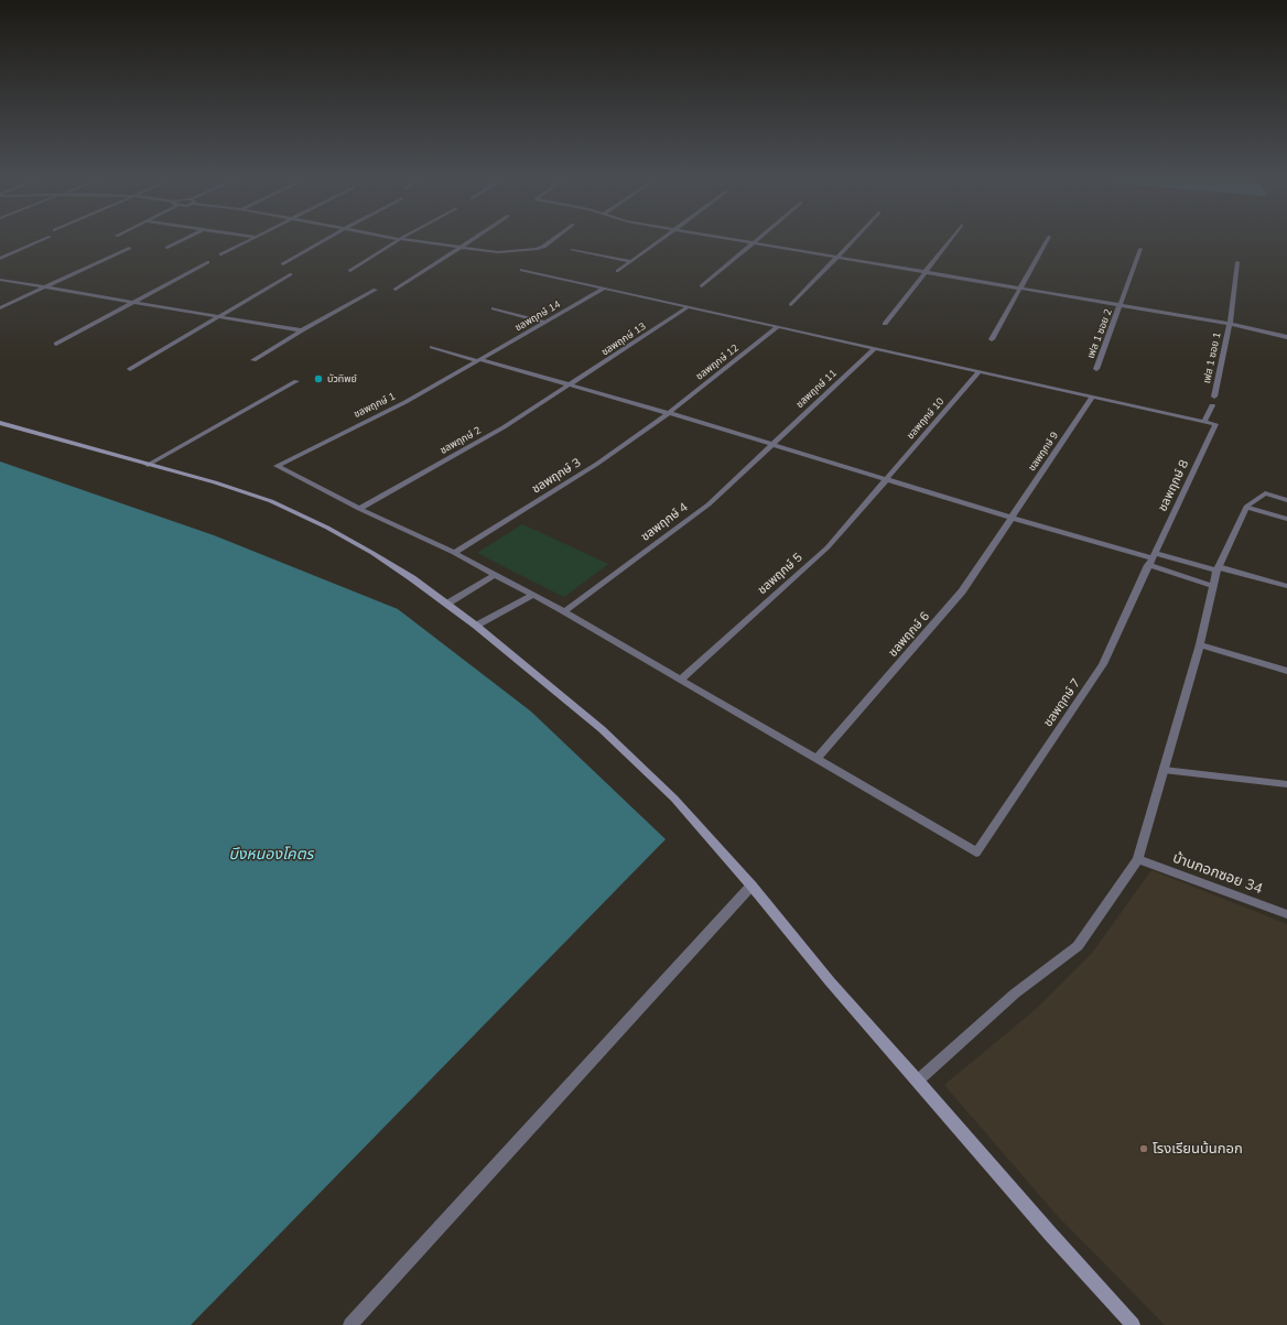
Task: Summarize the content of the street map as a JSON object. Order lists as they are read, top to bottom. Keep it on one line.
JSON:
{"streets":{"street":["ชลพฤกษ์ 14","เฟส 1 ซอย 2","ชลพฤกษ์ 13","เฟส 1 ซอย 1","ชลพฤกษ์ 12","ชลพฤกษ์ 11","ชลพฤกษ์ 1","ชลพฤกษ์ 10","ชลพฤกษ์ 2","ชลพฤกษ์ 9","ชลพฤกษ์ 3","ชลพฤกษ์ 8","ชลพฤกษ์ 4","ชลพฤกษ์ 5","ชลพฤกษ์ 6","ชลพฤกษ์ 7","บ้านกอกซอย 34"]},"crossings":[["ชลพฤกษ์ 14","ชลพฤกษ์ 1"],["ชลพฤกษ์ 13","ชลพฤกษ์ 2"],["ชลพฤกษ์ 12","ชลพฤกษ์ 3"],["ชลพฤกษ์ 11","ชลพฤกษ์ 4"],["ชลพฤกษ์ 1","ชลพฤกษ์ 2"],["ชลพฤกษ์ 10","ชลพฤกษ์ 5"],["ชลพฤกษ์ 9","ชลพฤกษ์ 6"],["ชลพฤกษ์ 8","ชลพฤกษ์ 7"],["ชลพฤกษ์ 6","ชลพฤกษ์ 7"]],"water":["บึงหนองโคตร"],"places":["บัวทิพย์","โรงเรียนบ้นกอก"]}
